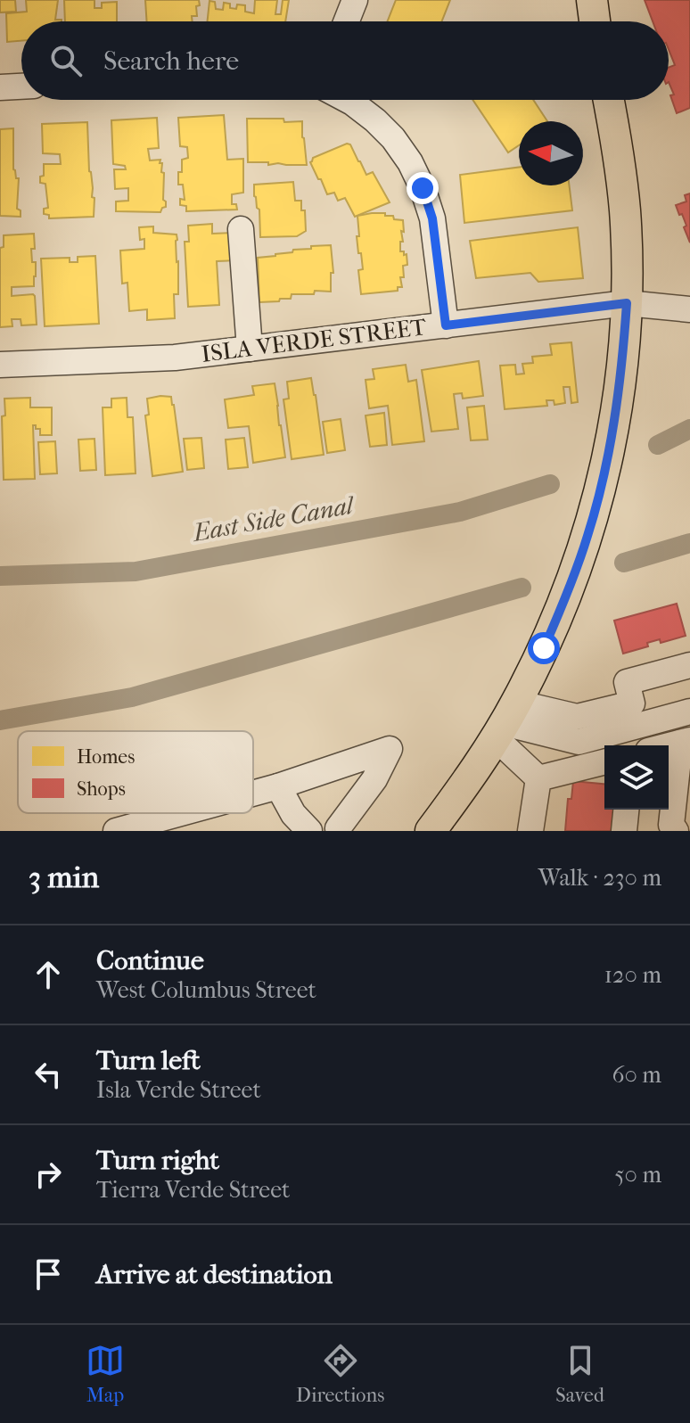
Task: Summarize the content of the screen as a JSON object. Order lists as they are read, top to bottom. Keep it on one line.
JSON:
{"streets":{"street":["ISLA VERDE STREET"]},"water":["East Side Canal"],"legend":["Homes","Shops"],"north":"left","page":{"search":"Search here","heading":["3 min","Walk · 230 m"],"list":[["Continue","West Columbus Street","120 m"],["Turn left","Isla Verde Street","60 m"],["Turn right","Tierra Verde Street","50 m"],"Arrive at destination"],"nav":["Map","Directions","Saved"]}}
